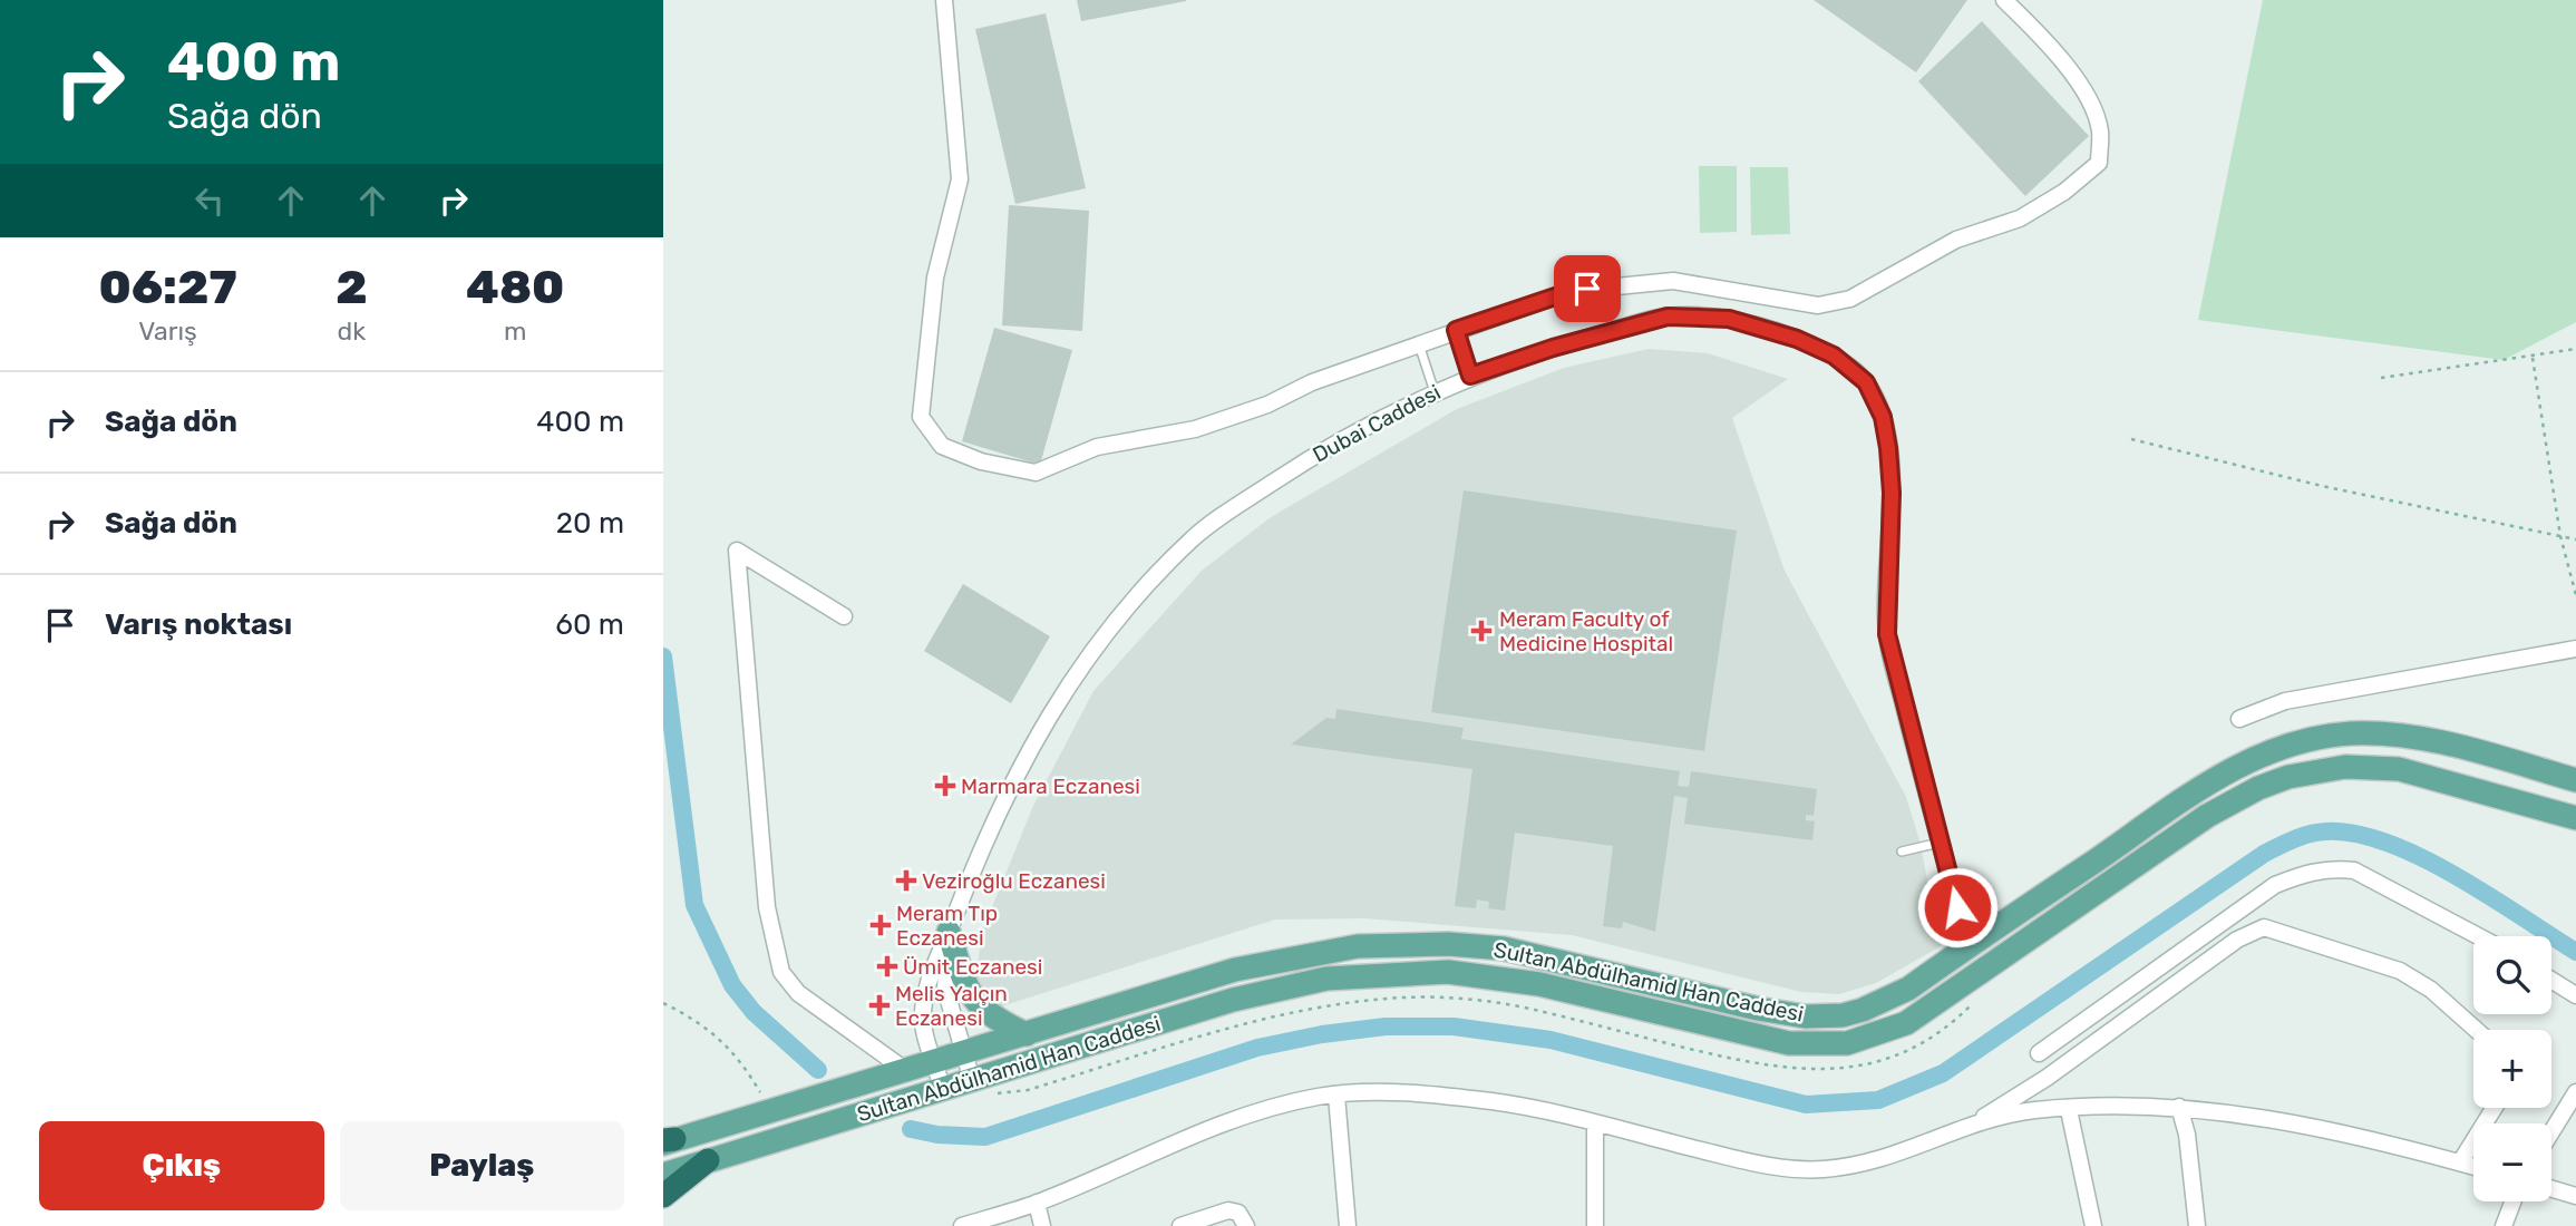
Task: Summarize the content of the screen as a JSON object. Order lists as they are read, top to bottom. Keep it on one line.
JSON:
{"streets":{"main road":["Sultan Abdülhamid Han Caddesi"],"street":["Dubai Caddesi"]},"crossings":[["Dubai Caddesi","Sultan Abdülhamid Han Caddesi"]],"places":{"health":["Meram Faculty of Medicine Hospital","Marmara Eczanesi","Veziroğlu Eczanesi","Meram Tıp Eczanesi","Ümit Eczanesi","Melis Yalçın Eczanesi"]},"page":{"turn":["400 m","Sağa dön"],"eta":["06:27","Varış","2","dk","480","m"],"list":[{"name":"Sağa dön","value":"400 m"},{"name":"Sağa dön","value":"20 m"},{"name":"Varış noktası","value":"60 m"}],"map_buttons":["+","−"],"buttons":["Çıkış","Paylaş"]}}
